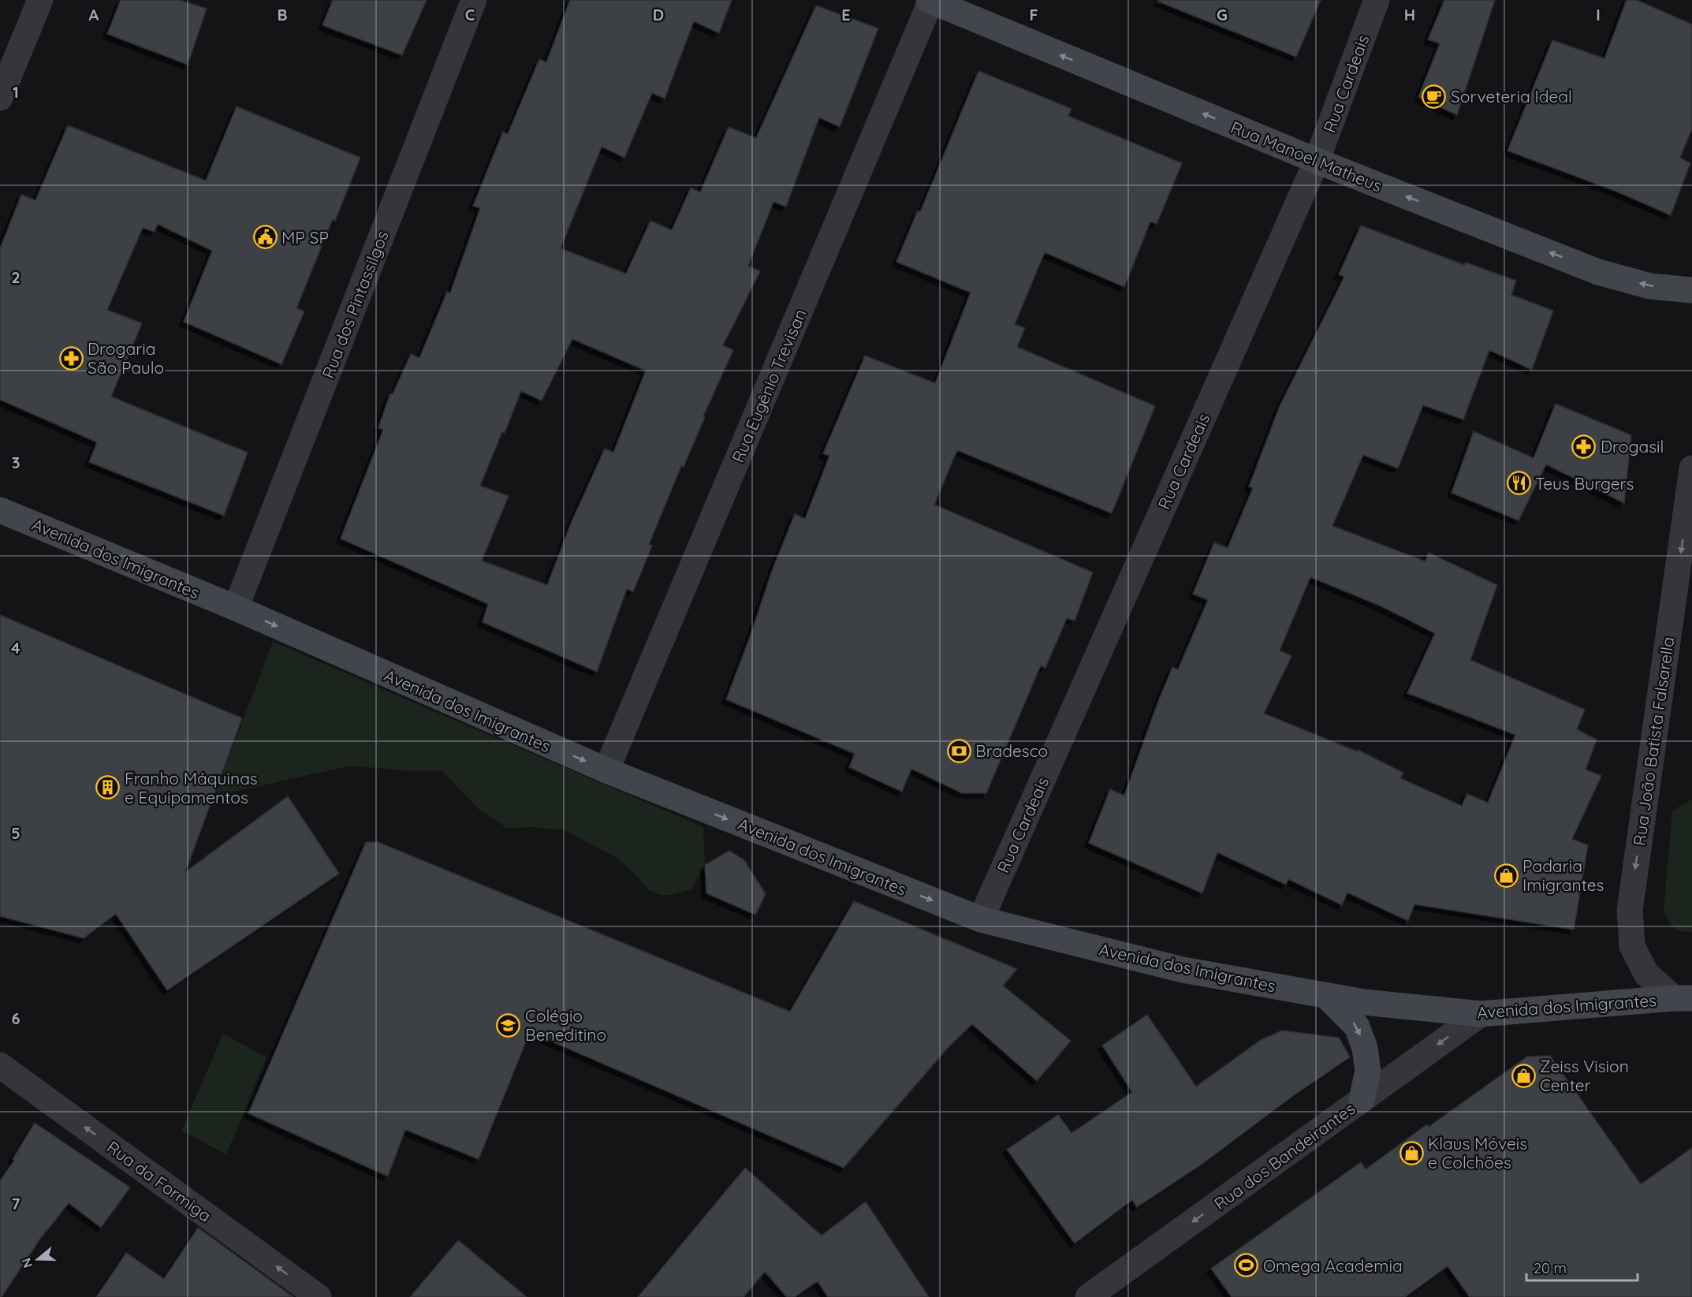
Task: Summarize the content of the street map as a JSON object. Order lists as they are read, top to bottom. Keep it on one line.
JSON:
{"streets":{"main road":["Rua Manoel Matheus","Avenida dos Imigrantes"],"street":["Rua Cardeais","Rua dos Pintassilgos","Rua Eugênio Trevisan","Rua João Batista Falsarella","Rua dos Bandeirantes","Rua da Formiga"]},"crossings":[["Rua Cardeais","Rua Manoel Matheus"],["Rua Cardeais","Avenida dos Imigrantes"],["Rua Manoel Matheus","Rua Eugênio Trevisan"],["Rua dos Pintassilgos","Avenida dos Imigrantes"],["Rua Eugênio Trevisan","Avenida dos Imigrantes"],["Avenida dos Imigrantes","Rua João Batista Falsarella"],["Avenida dos Imigrantes","Rua dos Bandeirantes"]],"one_way":["Rua Manoel Matheus","Avenida dos Imigrantes","Rua João Batista Falsarella","Rua dos Bandeirantes","Rua da Formiga"],"places":{"cafe":["Sorveteria Ideal"],"public building":["MP SP"],"pharmacy":["Drogaria São Paulo","Drogasil"],"restaurant":["Teus Burgers"],"bank":["Bradesco"],"building":["Franho Máquinas e Equipamentos"],"shop":["Padaria Imigrantes","Zeiss Vision Center","Klaus Móveis e Colchões"],"school or university":["Colégio Beneditino"],"sports":["Omega Academia"]},"scale_bar":"20 m","north":"left","grid":{"columns":["A","B","C","D","E","F","G","H","I"],"rows":["1","2","3","4","5","6","7"]}}
